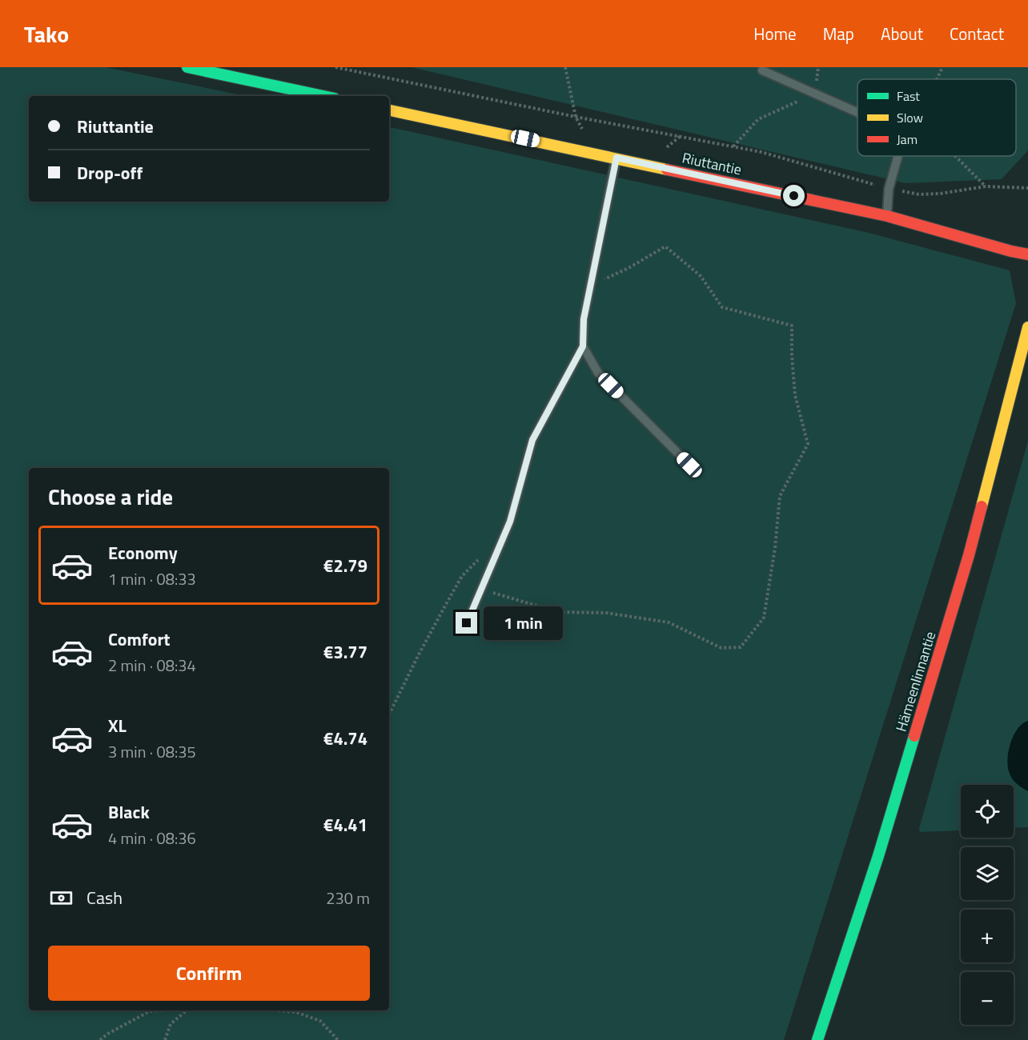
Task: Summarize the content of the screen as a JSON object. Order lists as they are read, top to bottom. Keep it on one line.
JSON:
{"streets":{"street":["Riuttantie","Hämeenlinnantie"]},"legend":["Fast","Slow","Jam"],"page":{"header":"Tako","nav":["Home","Map","About","Contact"],"banner":["Riuttantie","Drop-off"],"heading":"Choose a ride","list":[{"name":"Economy","note":"1 min · 08:33","value":"€2.79"},{"name":"Comfort","note":"2 min · 08:34","value":"€3.77"},{"name":"XL","note":"3 min · 08:35","value":"€4.74"},{"name":"Black","note":"4 min · 08:36","value":"€4.41"}],"bubble":"1 min","map_buttons":["+","−"],"pay":["Cash","230 m"],"buttons":"Confirm"}}
